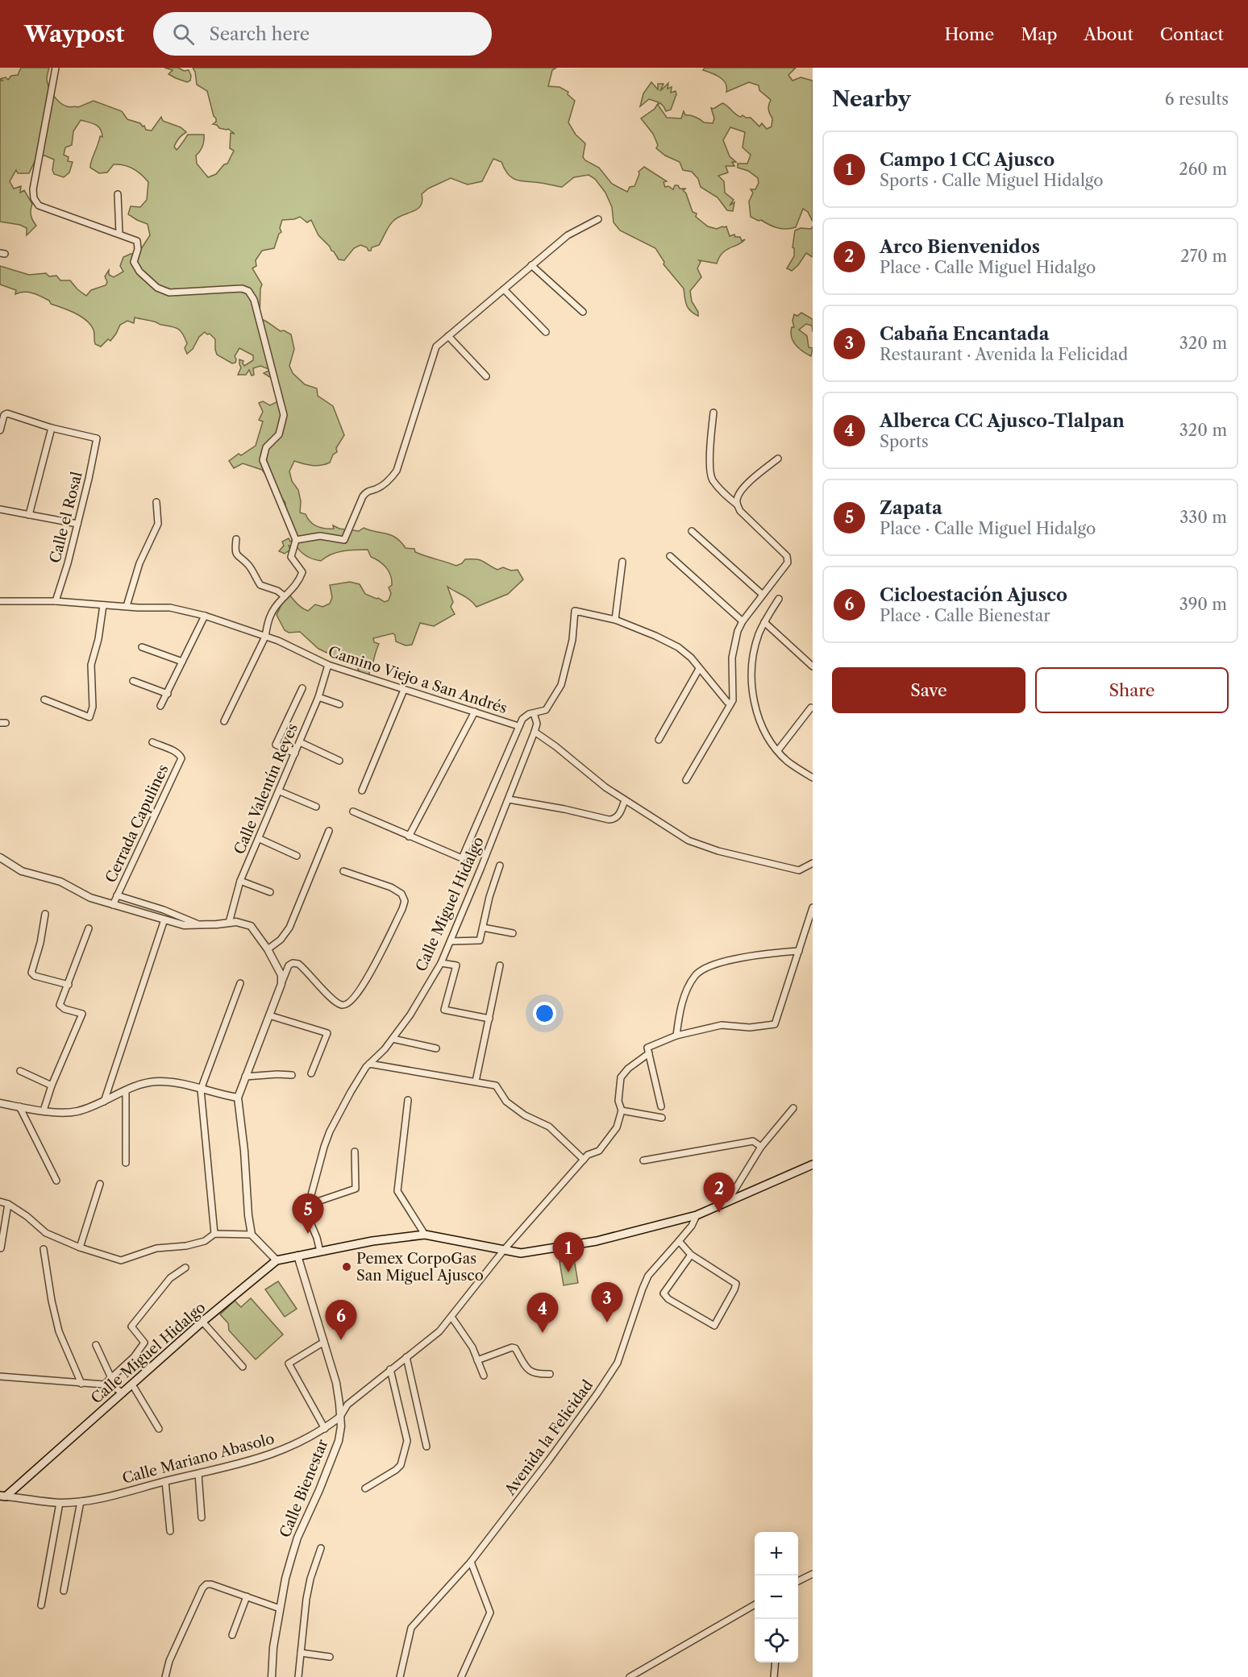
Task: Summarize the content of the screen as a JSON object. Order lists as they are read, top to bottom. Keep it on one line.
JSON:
{"streets":{"main road":["Calle Miguel Hidalgo"],"street":["Calle el Rosal","Camino Viejo a San Andrés","Calle Valentín Reyes","Cerrada Capulines","Avenida la Felicidad","Calle Mariano Abasolo","Calle Bienestar"]},"crossings":[["Calle el Rosal","Camino Viejo a San Andrés"],["Camino Viejo a San Andrés","Calle Valentín Reyes"],["Calle Miguel Hidalgo","Avenida la Felicidad"],["Calle Miguel Hidalgo","Calle Mariano Abasolo"],["Calle Miguel Hidalgo","Calle Bienestar"],["Calle Mariano Abasolo","Calle Bienestar"]],"places":["Pemex CorpoGas San Miguel Ajusco"],"page":{"header":"Waypost","search":"Search here","nav":["Home","Map","About","Contact"],"heading":["Nearby","6 results"],"list":[{"mark":"1","name":"Campo 1 CC Ajusco","note":"Sports · Calle Miguel Hidalgo","value":"260 m"},{"mark":"2","name":"Arco Bienvenidos","note":"Place · Calle Miguel Hidalgo","value":"270 m"},{"mark":"3","name":"Cabaña Encantada","note":"Restaurant · Avenida la Felicidad","value":"320 m"},{"mark":"4","name":"Alberca CC Ajusco-Tlalpan","note":"Sports","value":"320 m"},{"mark":"5","name":"Zapata","note":"Place · Calle Miguel Hidalgo","value":"330 m"},{"mark":"6","name":"Cicloestación Ajusco","note":"Place · Calle Bienestar","value":"390 m"}],"buttons":["Save","Share"],"pins":["2","5","1","3","4","6"],"map_buttons":["+","−"]}}
